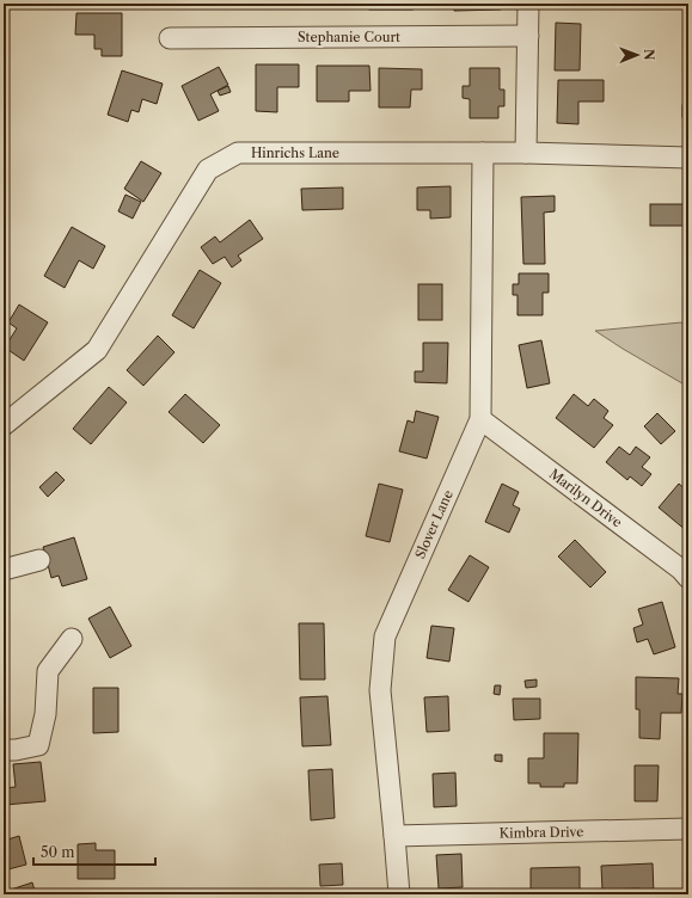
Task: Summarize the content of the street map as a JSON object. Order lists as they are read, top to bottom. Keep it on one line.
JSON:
{"streets":{"street":["Stephanie Court","Hinrichs Lane","Marilyn Drive","Slover Lane","Kimbra Drive"]},"crossings":[["Hinrichs Lane","Slover Lane"],["Marilyn Drive","Slover Lane"],["Slover Lane","Kimbra Drive"]],"scale_bar":"50 m","north":"right"}
